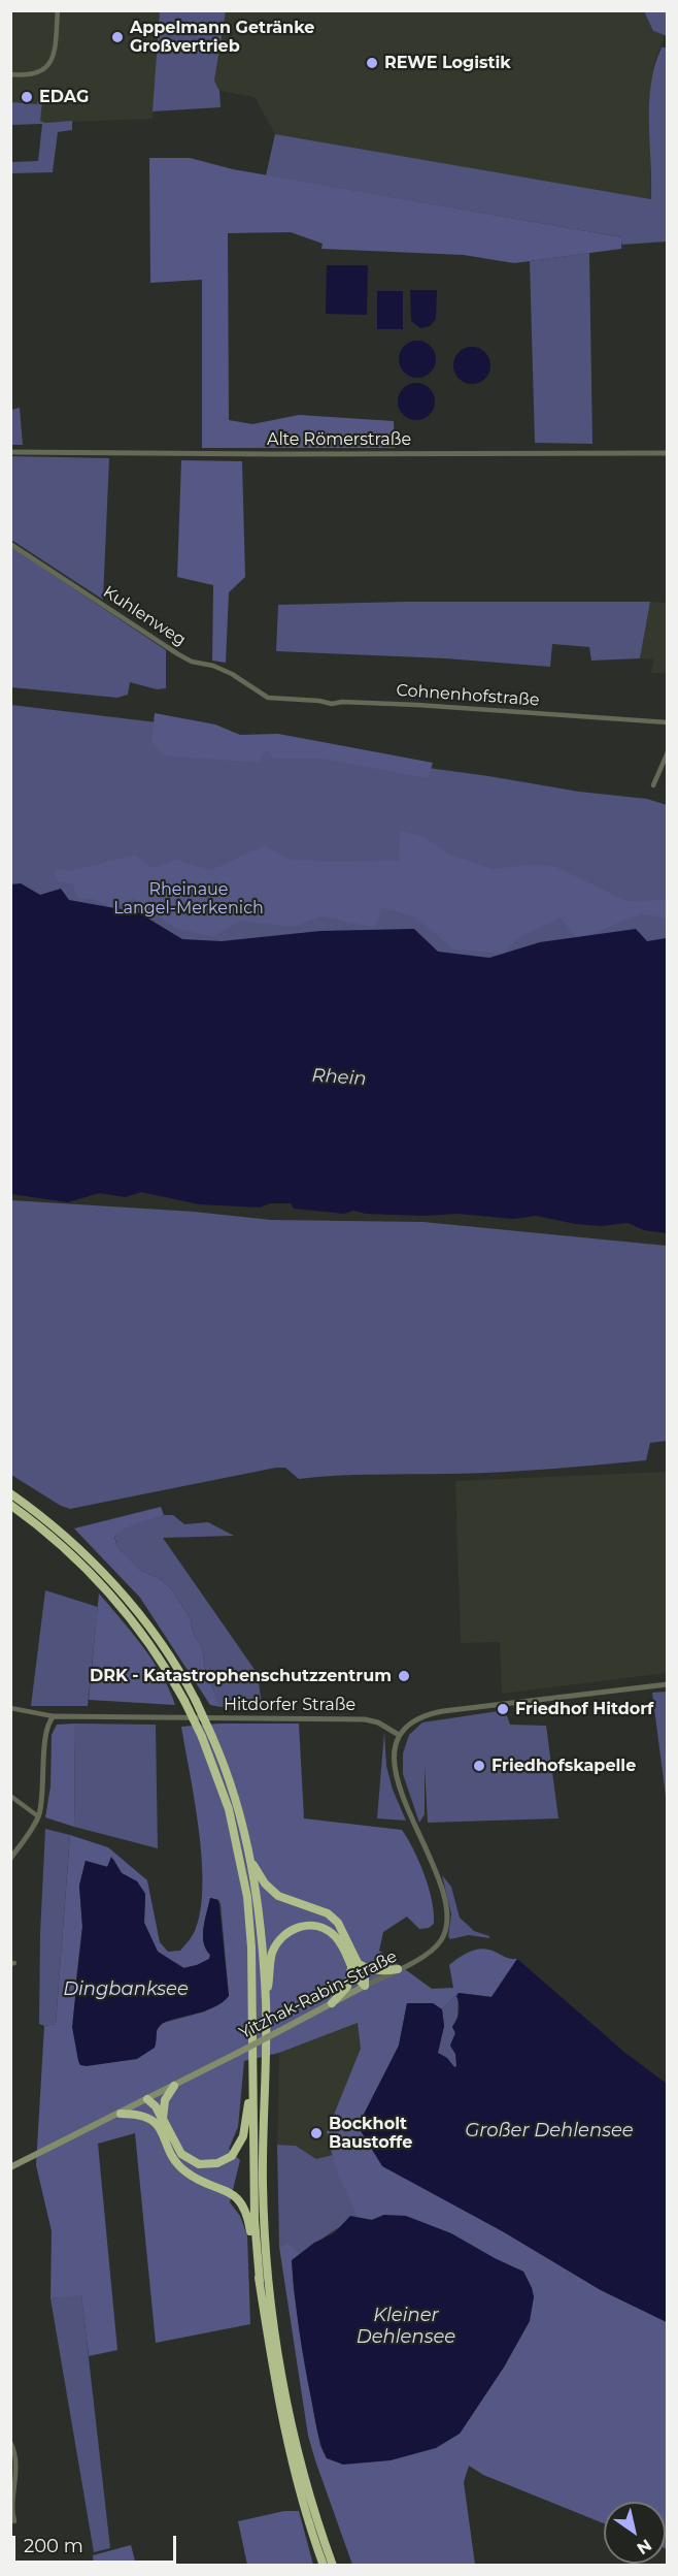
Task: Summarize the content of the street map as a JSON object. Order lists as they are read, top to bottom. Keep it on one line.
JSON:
{"streets":{"main road":["Yitzhak-Rabin-Straße"],"street":["Alte Römerstraße","Kuhlenweg","Cohnenhofstraße","Hitdorfer Straße"]},"crossings":[["Kuhlenweg","Cohnenhofstraße"],["Hitdorfer Straße","Yitzhak-Rabin-Straße"]],"water":["Rhein","Dingbanksee","Großer Dehlensee","Kleiner Dehlensee"],"parks":["Rheinaue Langel-Merkenich"],"places":["Appelmann Getränke Großvertrieb","REWE Logistik","EDAG","DRK - Katastrophenschutzzentrum","Friedhof Hitdorf","Friedhofskapelle","Bockholt Baustoffe"],"scale_bar":"200 m","north":"bottom right"}
